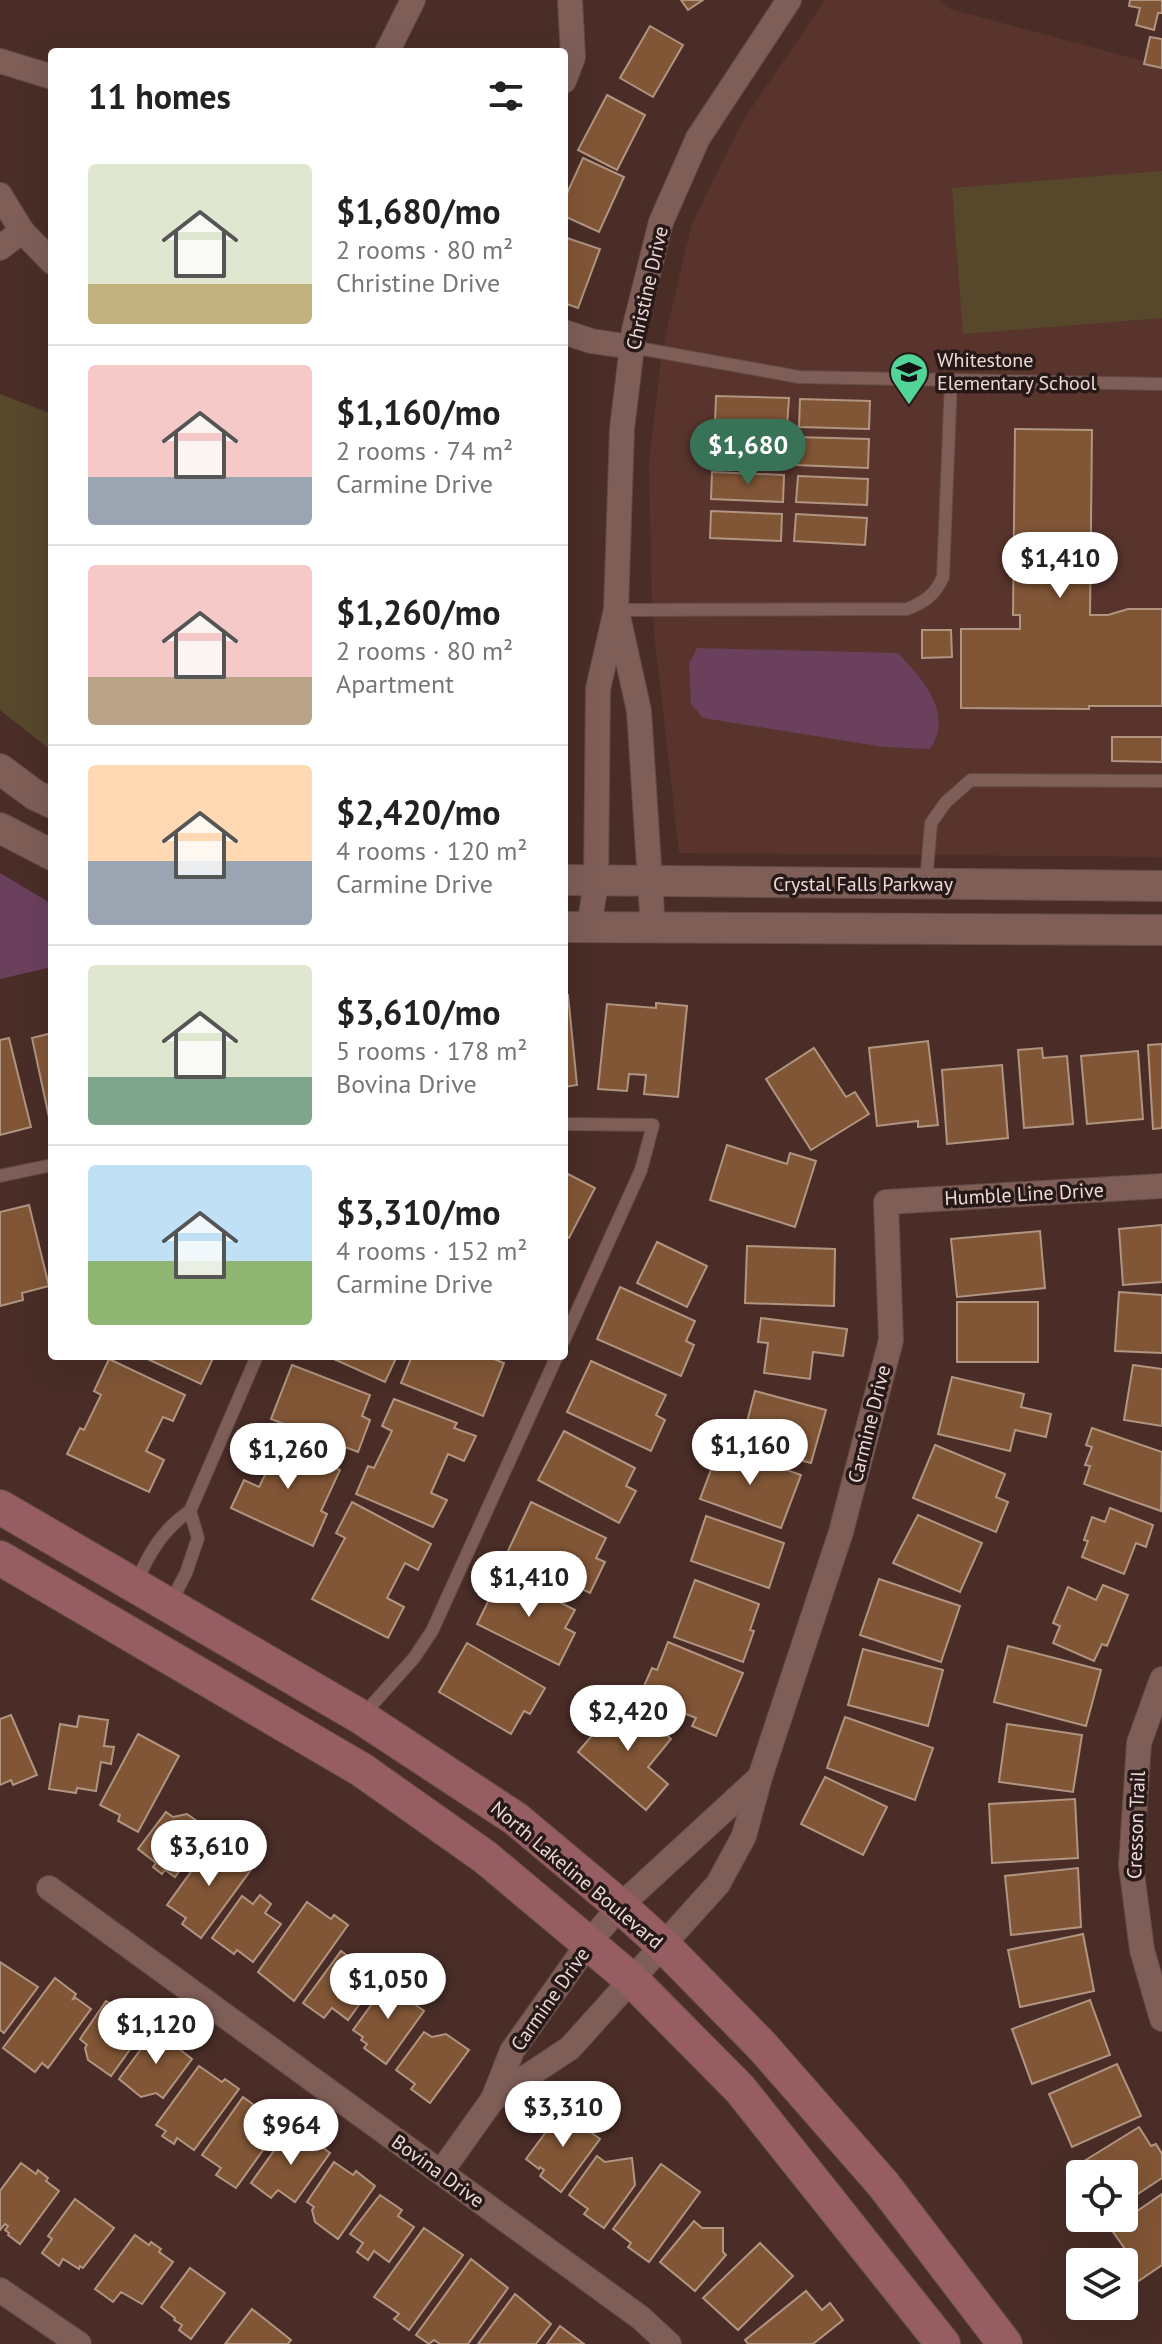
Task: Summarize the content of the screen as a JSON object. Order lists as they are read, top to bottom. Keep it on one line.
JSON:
{"streets":{"main road":["North Lakeline Boulevard"],"street":["Christine Drive","Crystal Falls Parkway","Humble Line Drive","Carmine Drive","Cresson Trail","Bovina Drive"]},"crossings":[["Christine Drive","Crystal Falls Parkway"],["Humble Line Drive","Carmine Drive"],["Carmine Drive","North Lakeline Boulevard"],["Carmine Drive","Bovina Drive"]],"places":{"school or university":["Whitestone Elementary School"]},"page":{"heading":"11 homes","list":[{"name":"$1,680/mo","note":"2 rooms · 80 m² · Christine Drive"},{"name":"$1,160/mo","note":"2 rooms · 74 m² · Carmine Drive"},{"name":"$1,260/mo","note":"2 rooms · 80 m² · Apartment"},{"name":"$2,420/mo","note":"4 rooms · 120 m² · Carmine Drive"},{"name":"$3,610/mo","note":"5 rooms · 178 m² · Bovina Drive"},{"name":"$3,310/mo","note":"4 rooms · 152 m² · Carmine Drive"}],"price":["$1,680","$1,410","$1,160","$1,260","$1,410","$2,420","$3,610","$1,050","$1,120","$3,310","$964"]}}
